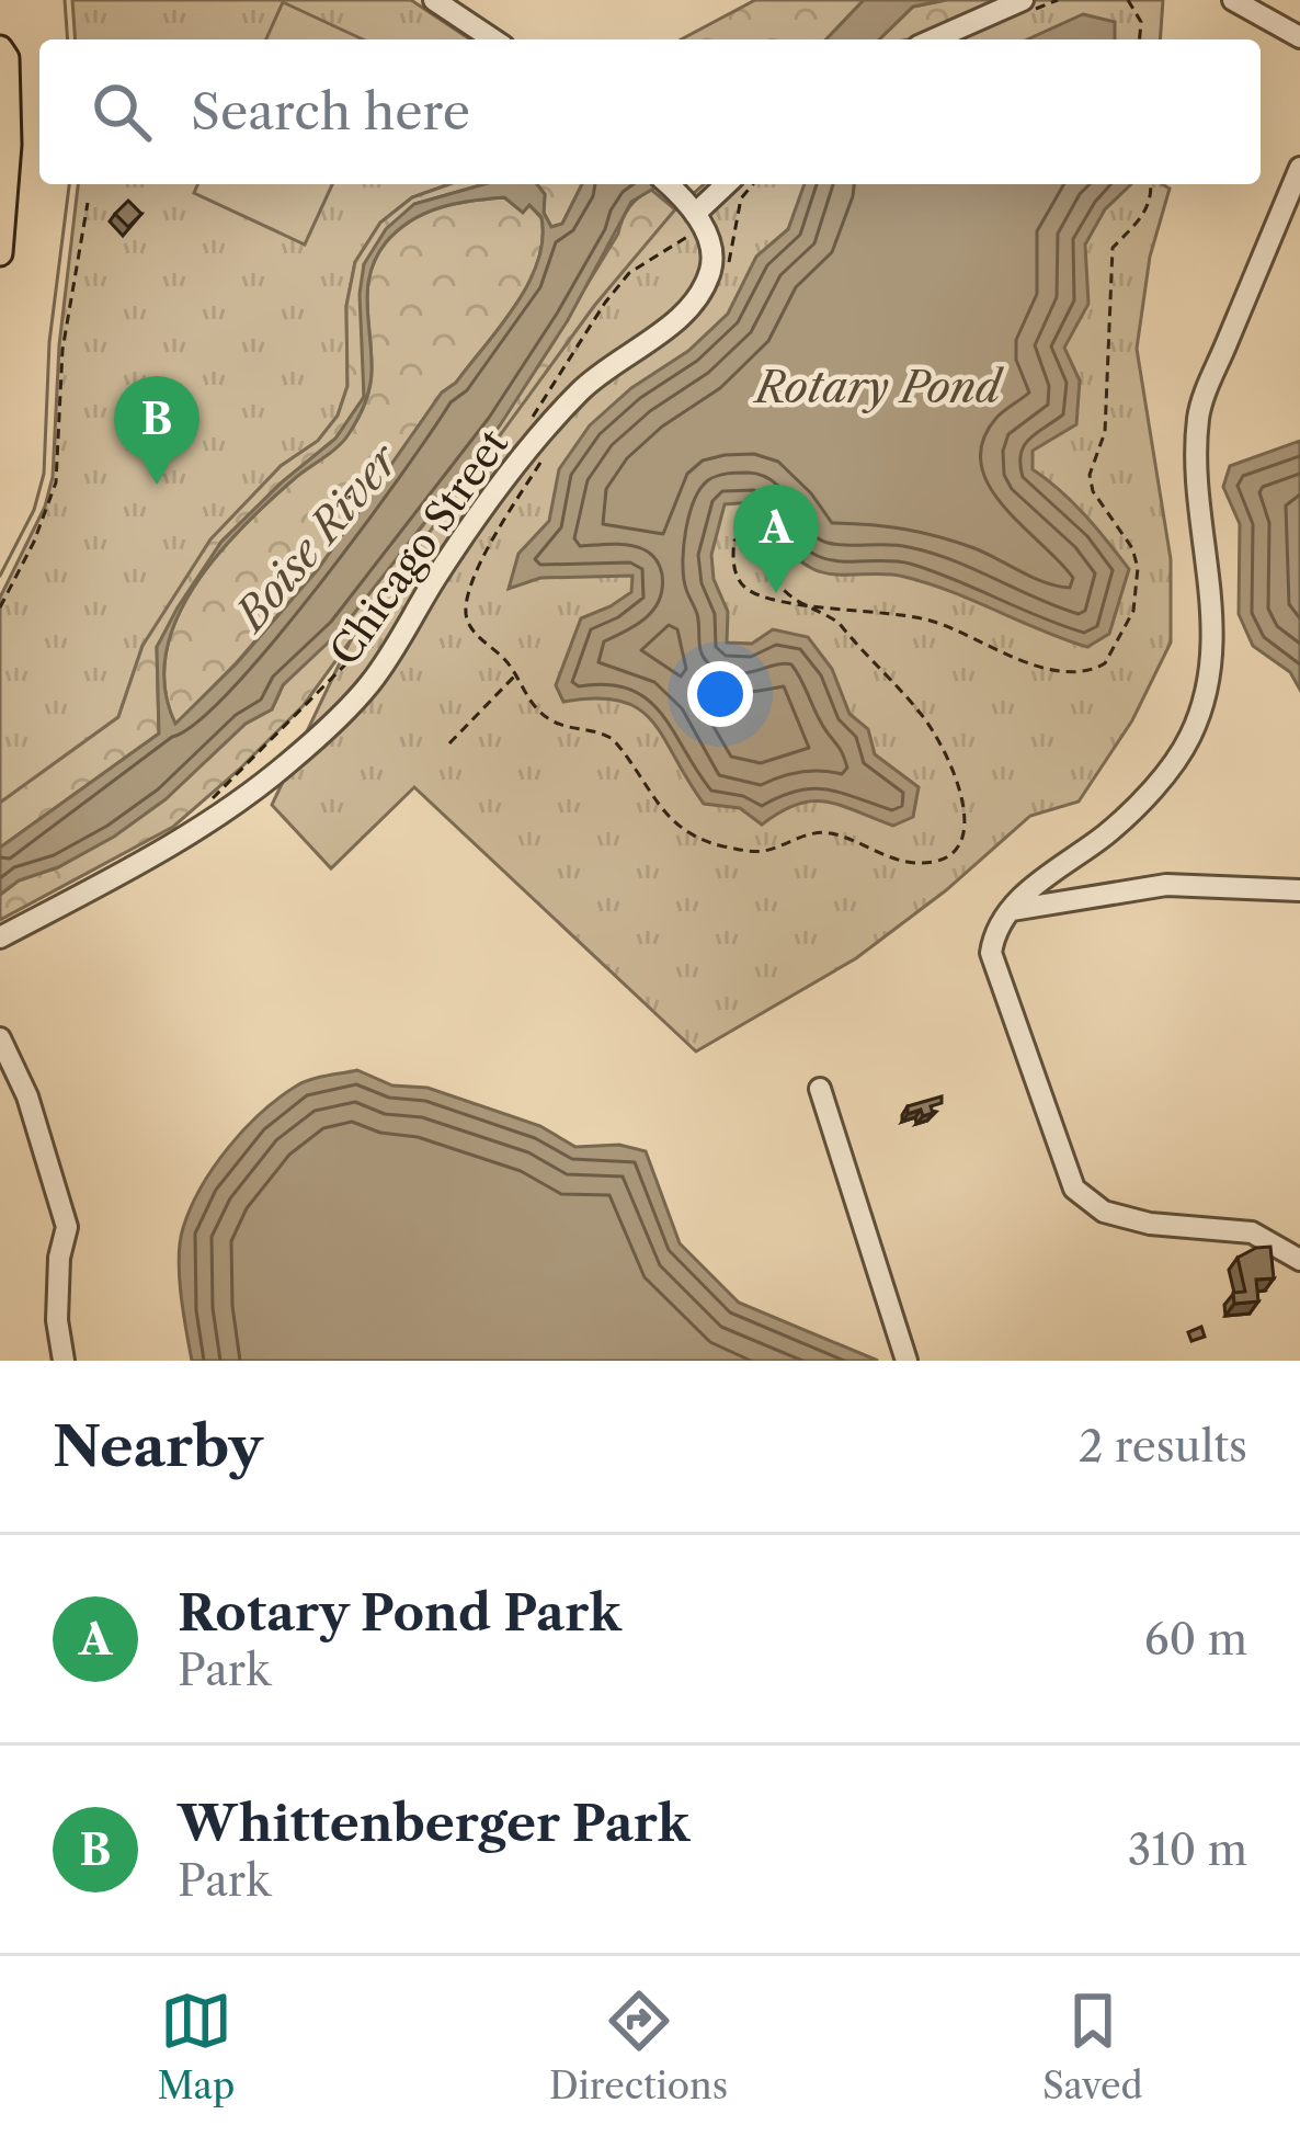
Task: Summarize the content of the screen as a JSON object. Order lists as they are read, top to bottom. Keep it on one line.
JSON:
{"streets":{"street":["Chicago Street"]},"water":["Rotary Pond","Boise River"],"page":{"search":"Search here","pins":["B","A"],"heading":["Nearby","2 results"],"list":[{"mark":"A","name":"Rotary Pond Park","note":"Park","value":"60 m"},{"mark":"B","name":"Whittenberger Park","note":"Park","value":"310 m"}],"nav":["Map","Directions","Saved"]}}
